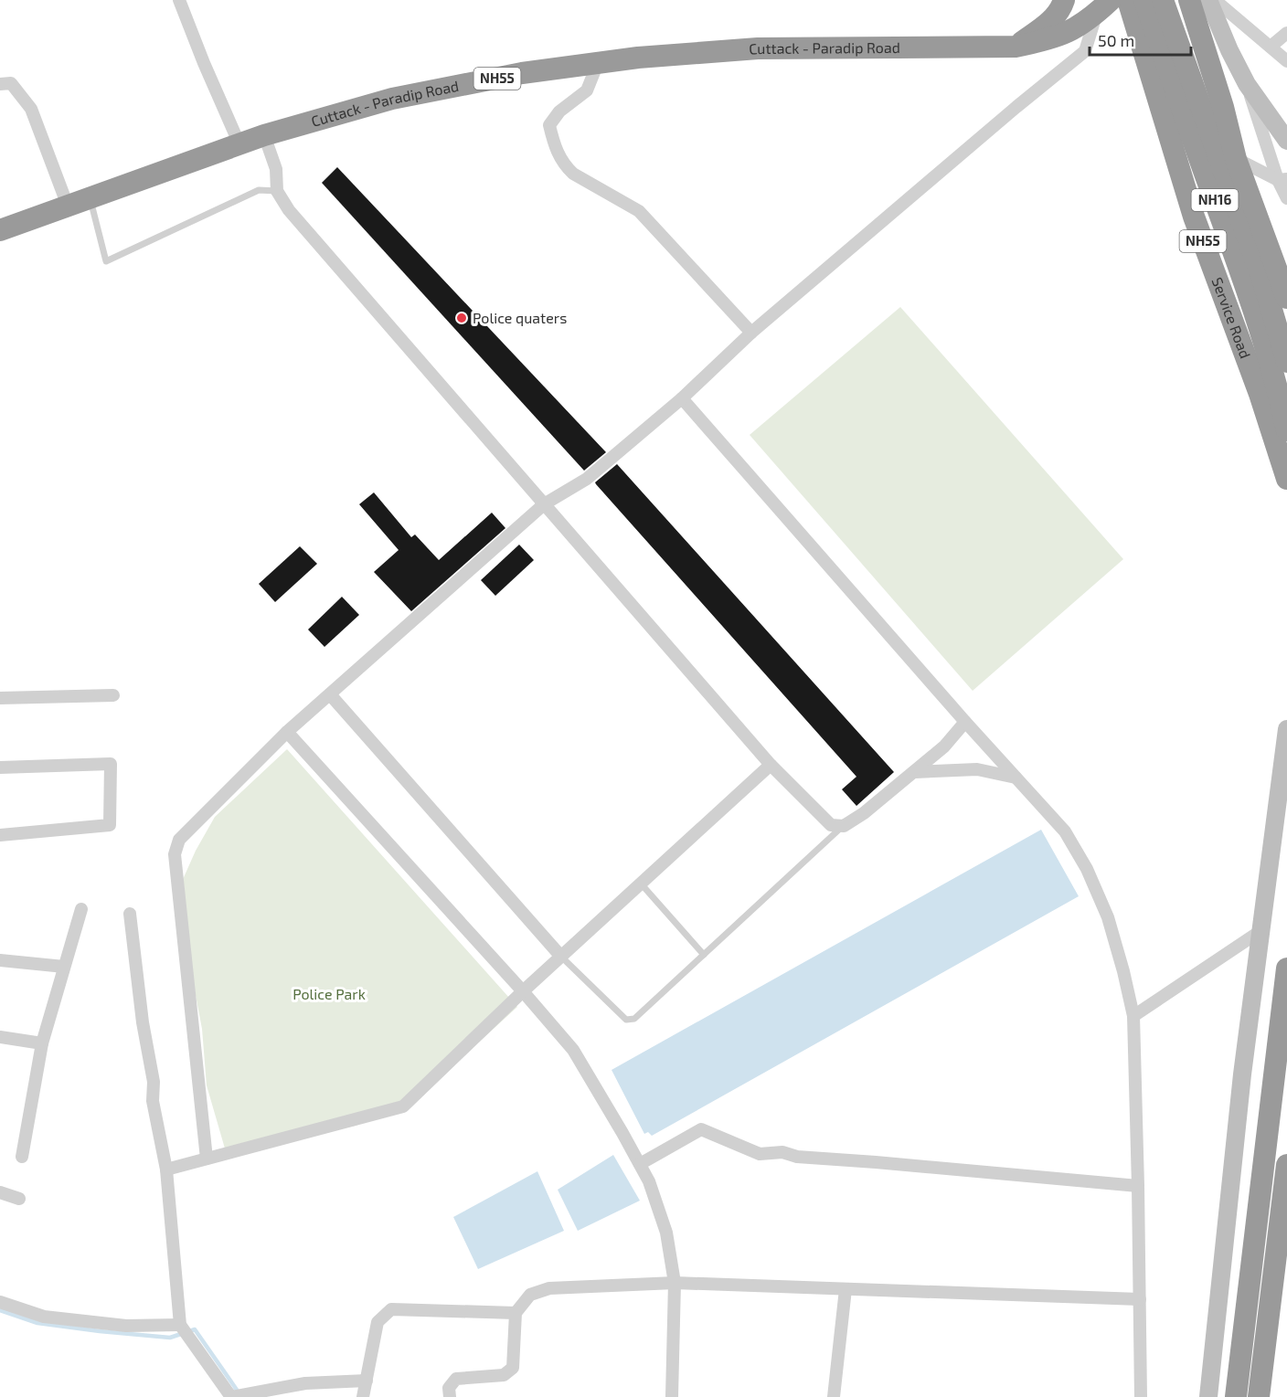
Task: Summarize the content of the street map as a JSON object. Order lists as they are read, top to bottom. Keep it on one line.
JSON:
{"streets":{"highway":["Cuttack - Paradip Road","NH55","NH16","Service Road"]},"parks":["Police Park"],"places":["Police quaters"],"scale_bar":"50 m"}
